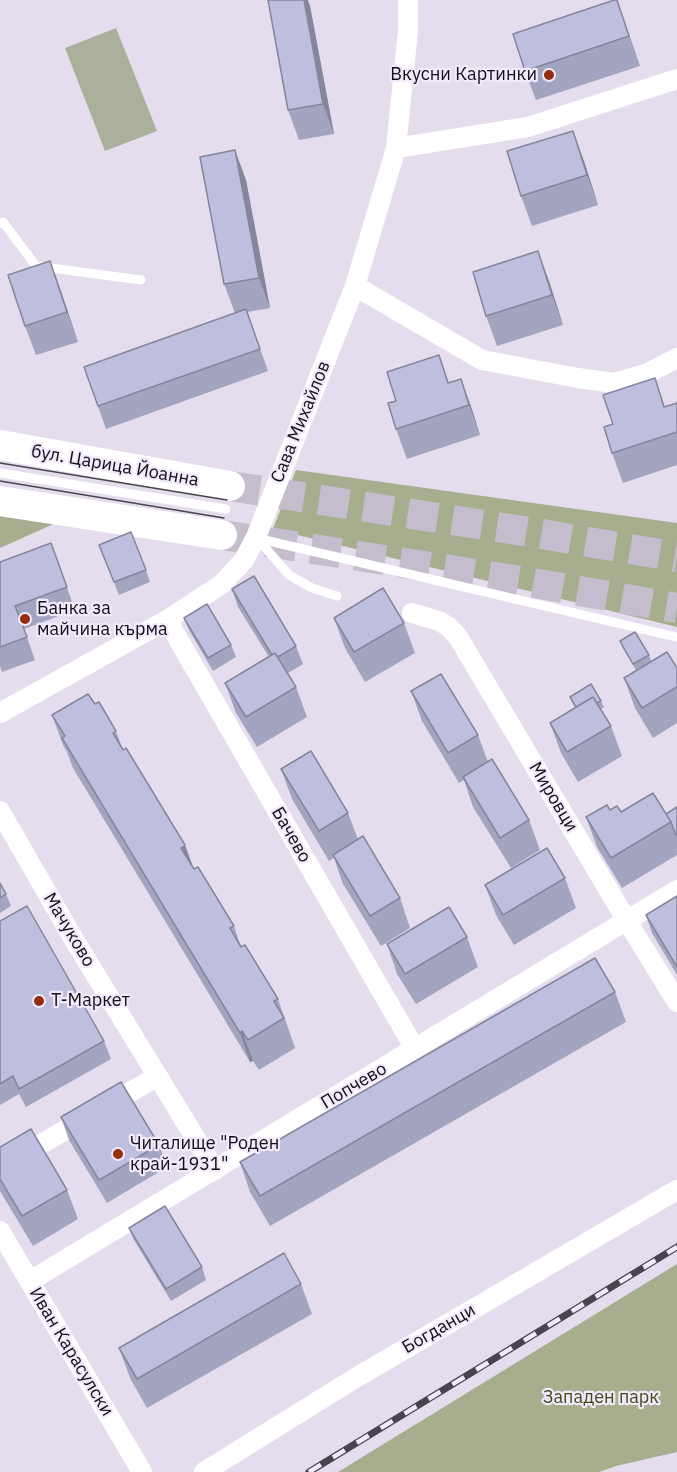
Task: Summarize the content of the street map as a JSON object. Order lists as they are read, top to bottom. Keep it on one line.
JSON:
{"streets":{"main road":["бул. Царица Йоанна"],"street":["Сава Михайлов","Мировци","Бачево","Мачуково","Попчево","Богданци","Иван Карасулски"]},"crossings":[["Сава Михайлов","Бачево"],["Мировци","Попчево"],["Бачево","Попчево"],["Мачуково","Попчево"],["Попчево","Иван Карасулски"]],"parks":["Западен парк"],"places":["Вкусни Картинки","Банка за майчина кърма","Т-Маркет","Читалище \"Роден край-1931\""]}
